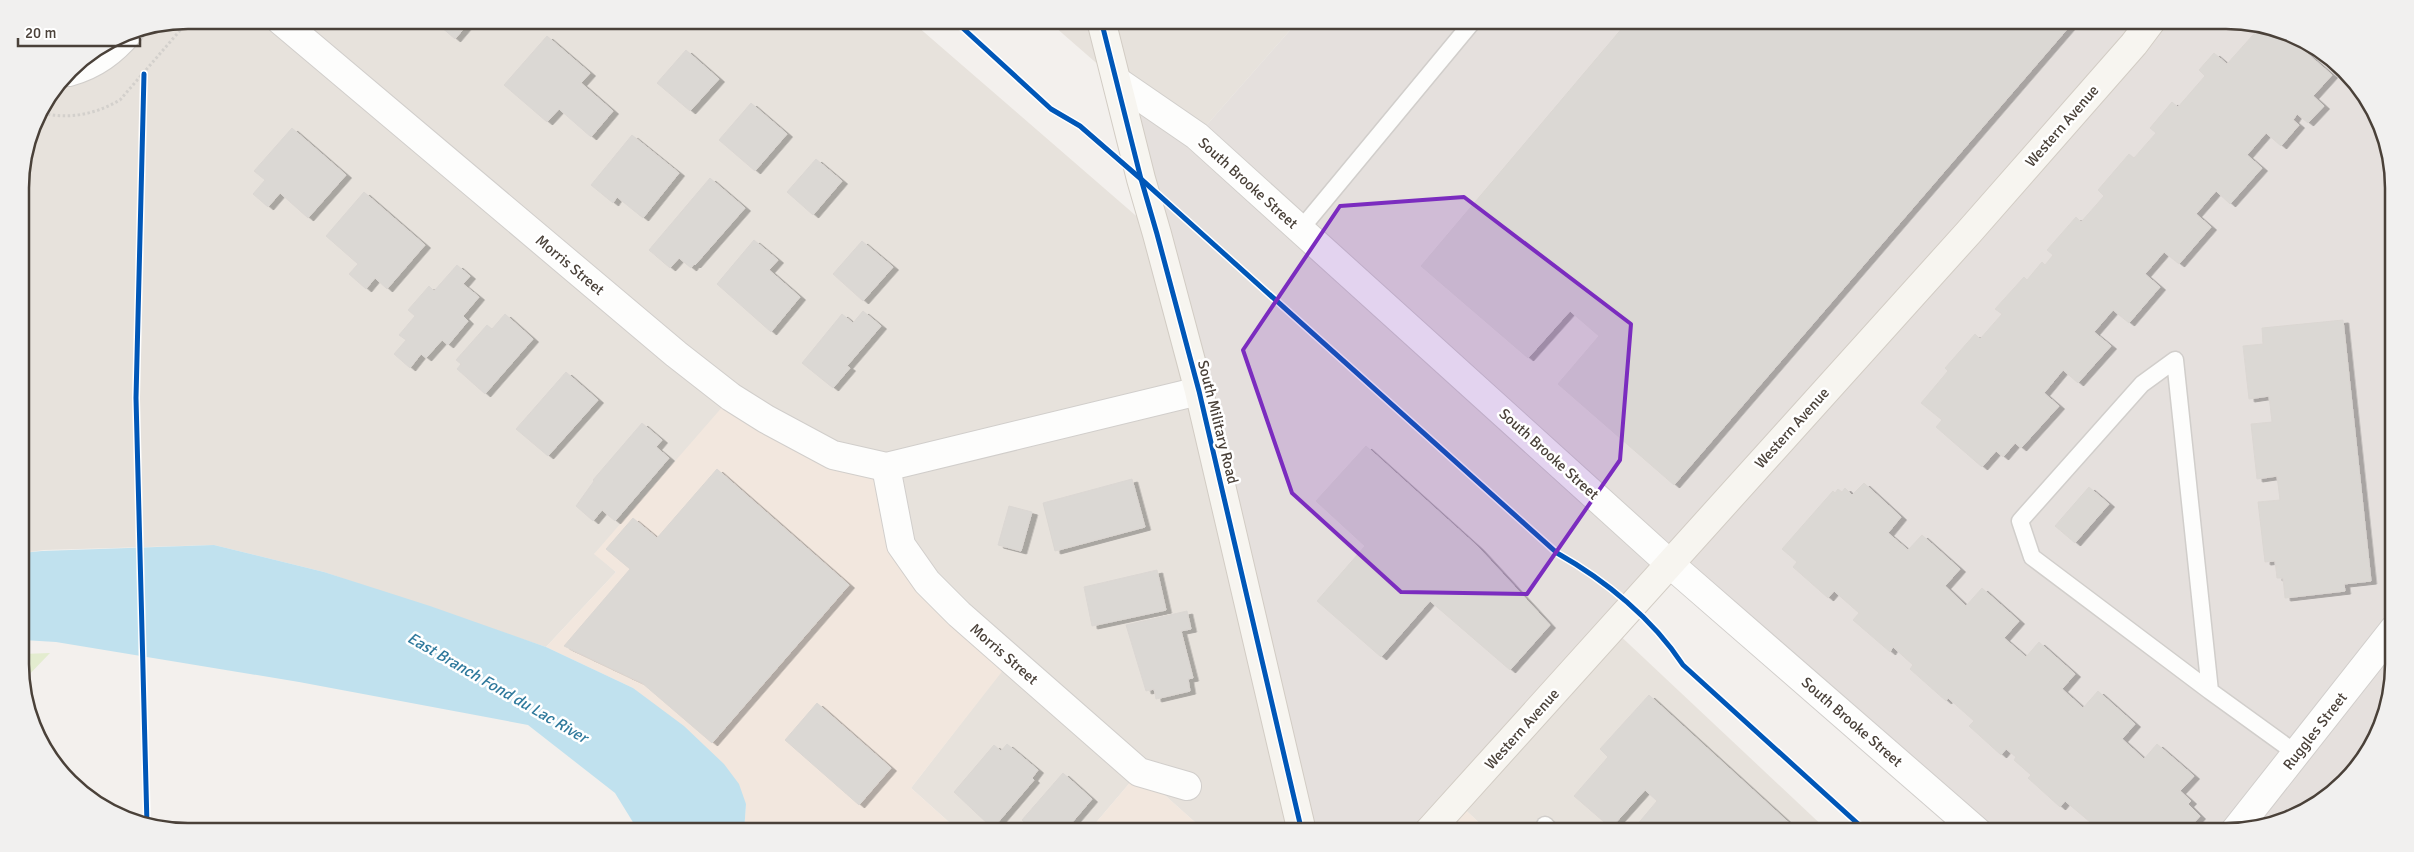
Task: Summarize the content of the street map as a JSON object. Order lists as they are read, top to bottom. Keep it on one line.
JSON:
{"streets":{"street":["Western Avenue","South Brooke Street","Morris Street","South Military Road","Ruggles Street"]},"crossings":[["Western Avenue","South Brooke Street"],["South Brooke Street","South Military Road"],["Morris Street","South Military Road"]],"water":["East Branch Fond du Lac River"],"scale_bar":"20 m"}
